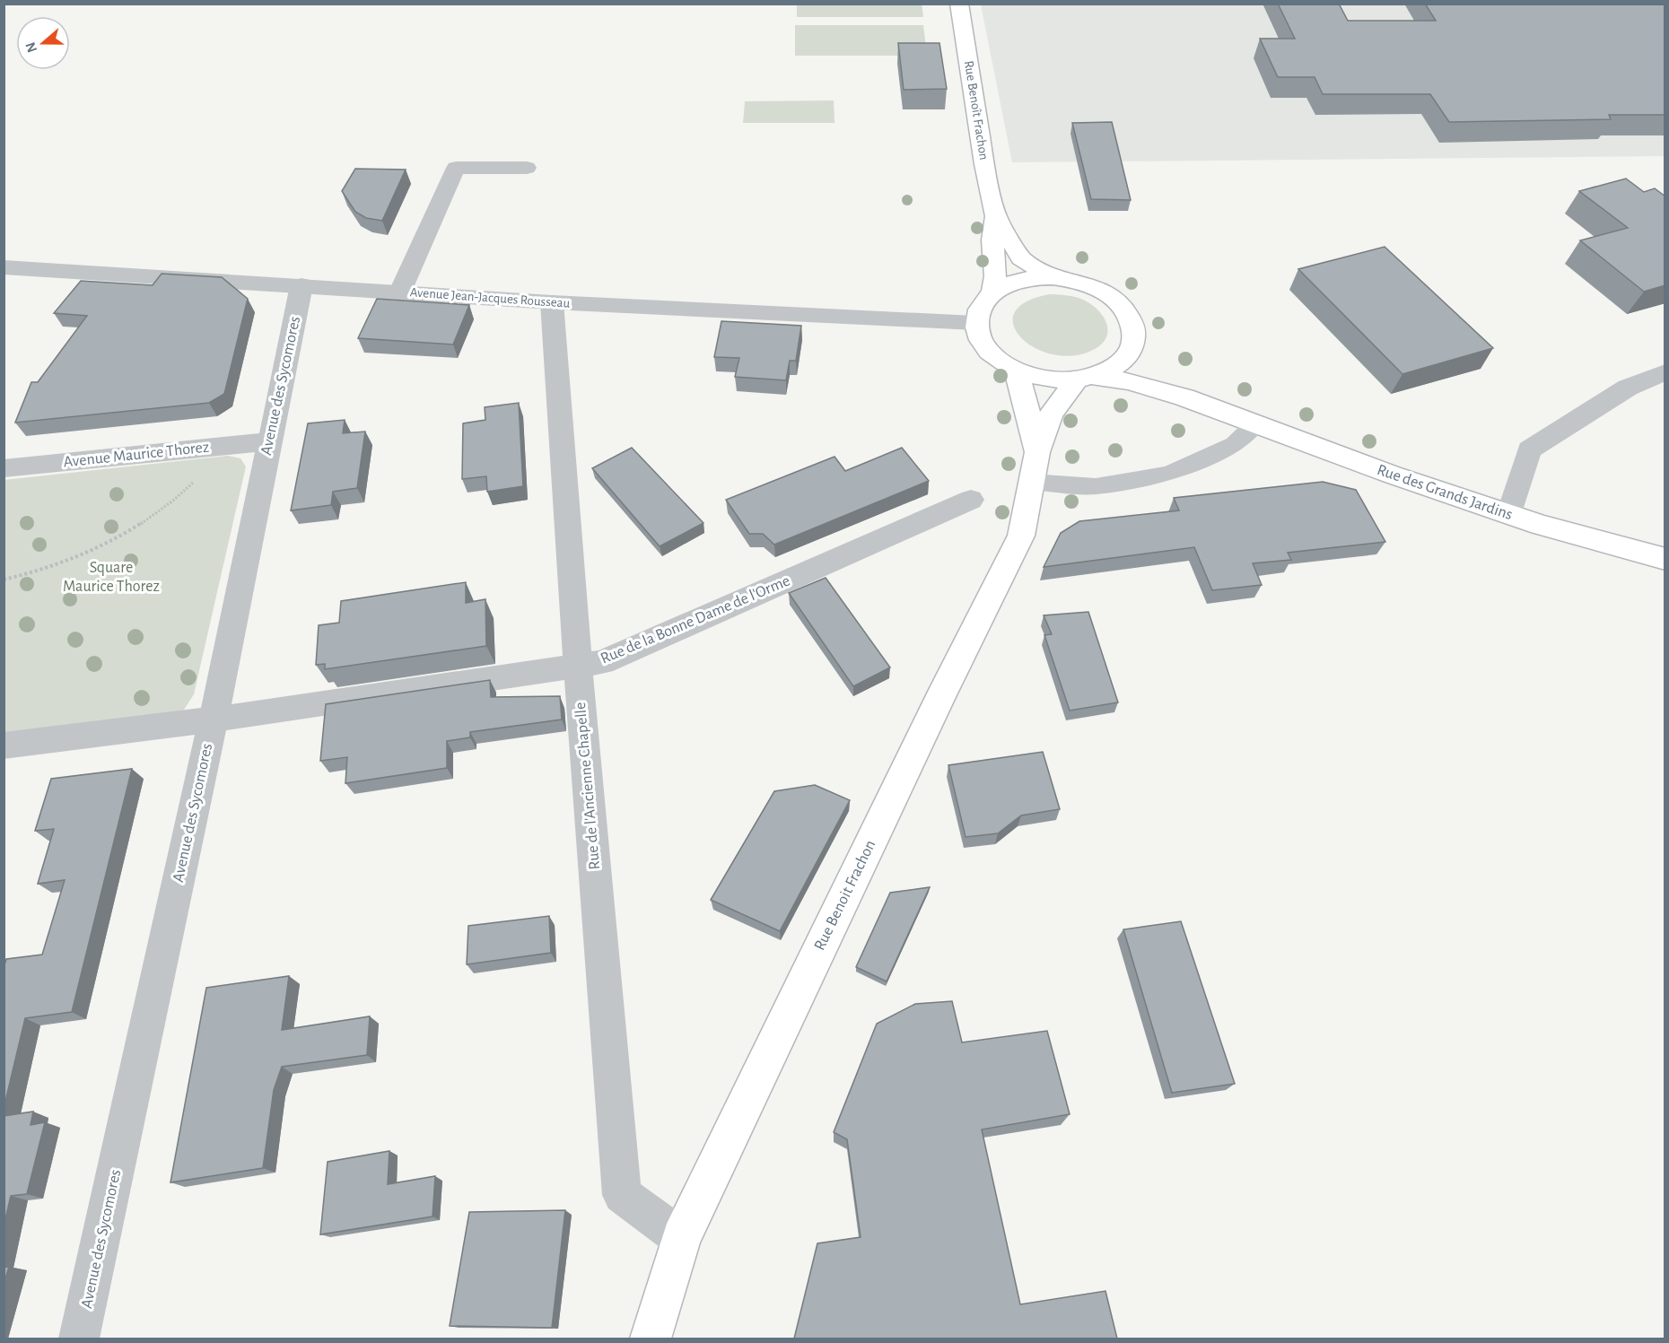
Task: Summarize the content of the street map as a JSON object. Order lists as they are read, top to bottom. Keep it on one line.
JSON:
{"streets":{"main road":["Rue Benoît Frachon","Rue des Grands Jardins","Rue Benoit Frachon"],"street":["Avenue Jean-Jacques Rousseau","Avenue des Sycomores","Avenue Maurice Thorez","Rue de la Bonne Dame de l'Orme","Rue de l'Ancienne Chapelle"]},"crossings":[["Avenue Jean-Jacques Rousseau","Avenue des Sycomores"],["Avenue Jean-Jacques Rousseau","Rue de l'Ancienne Chapelle"],["Avenue des Sycomores","Avenue Maurice Thorez"],["Avenue des Sycomores","Rue de la Bonne Dame de l'Orme"],["Rue de la Bonne Dame de l'Orme","Rue de l'Ancienne Chapelle"],["Rue de l'Ancienne Chapelle","Rue Benoit Frachon"]],"parks":["Square Maurice Thorez"],"north":"left"}
